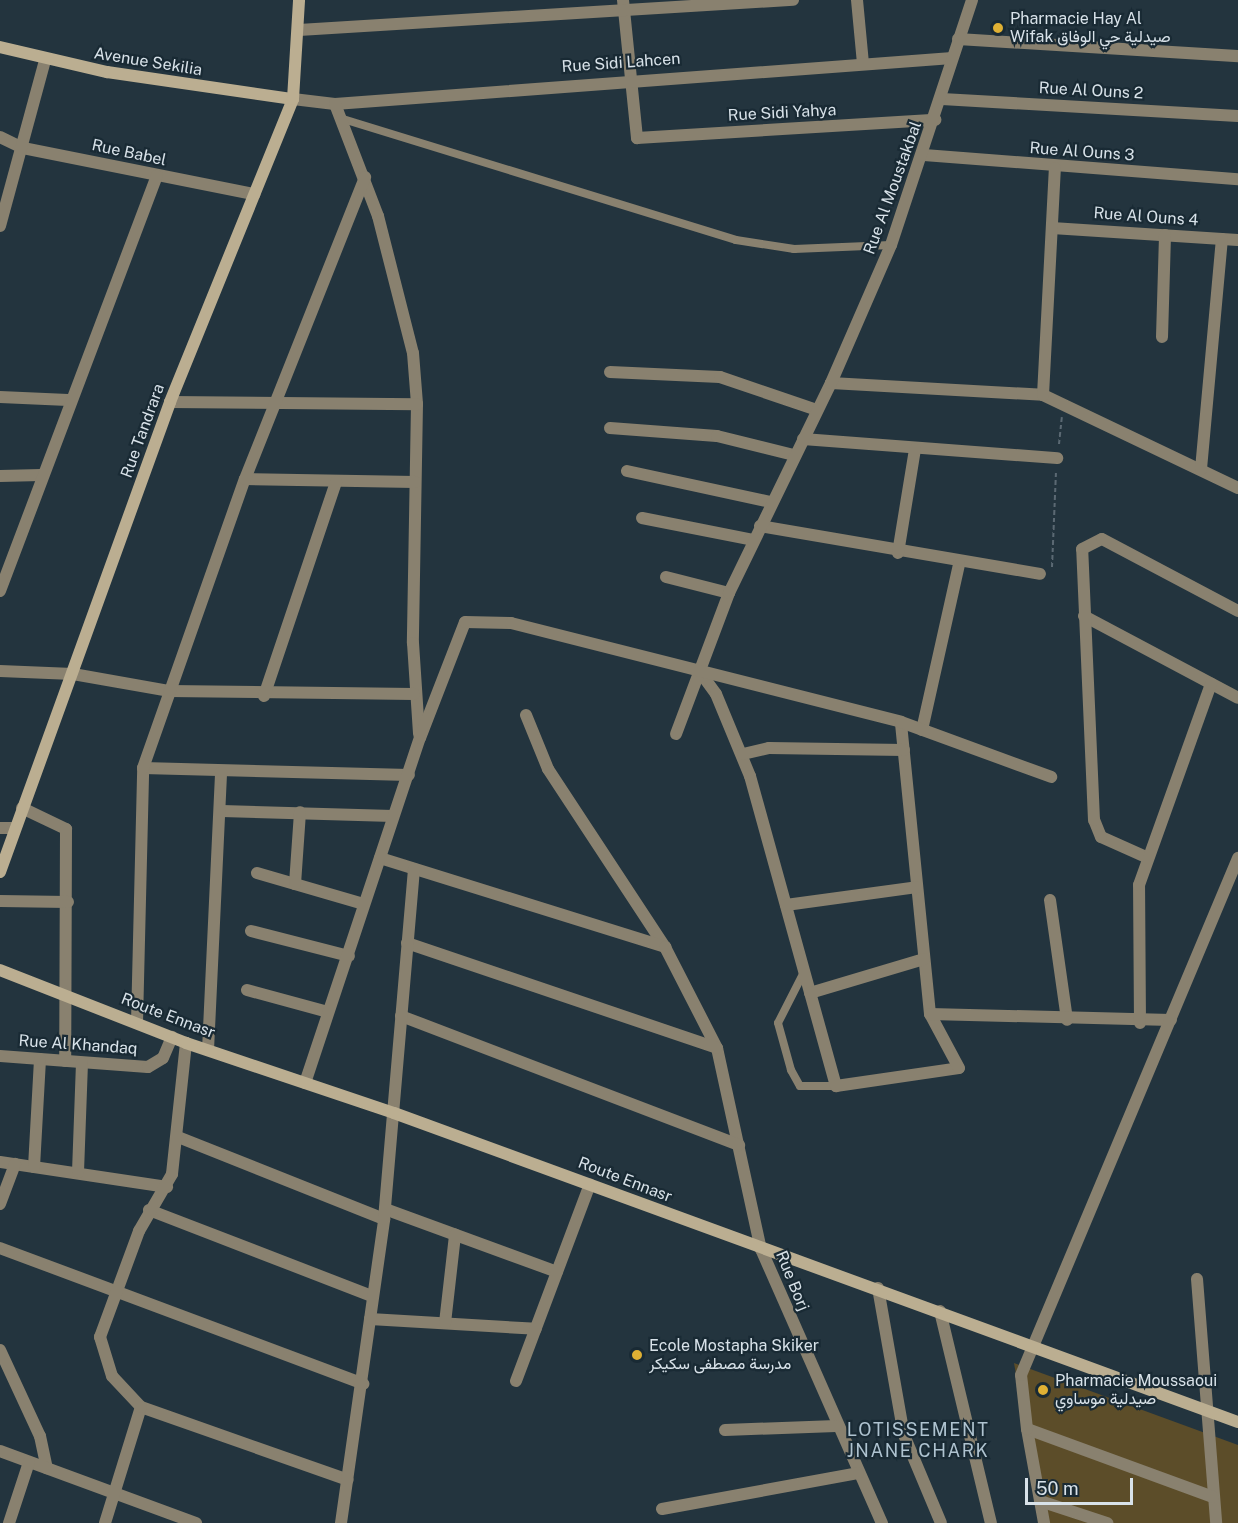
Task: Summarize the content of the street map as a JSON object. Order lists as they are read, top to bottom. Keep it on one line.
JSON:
{"streets":{"main road":["Avenue Sekilia","Rue Tandrara","Route Ennasr"],"street":["Rue Sidi Lahcen","Rue Al Ouns 2","Rue Sidi Yahya","Rue Al Ouns 3","Rue Babel","Rue Al Moustakbal","Rue Al Ouns 4","Rue Al Khandaq","Rue Borj"]},"crossings":[["Avenue Sekilia","Rue Sidi Lahcen"],["Avenue Sekilia","Rue Tandrara"],["Rue Sidi Lahcen","Rue Sidi Yahya"],["Rue Sidi Lahcen","Rue Al Moustakbal"],["Rue Sidi Lahcen","Rue Tandrara"],["Rue Al Ouns 2","Rue Al Moustakbal"],["Rue Sidi Yahya","Rue Al Moustakbal"],["Rue Al Ouns 3","Rue Al Moustakbal"],["Rue Babel","Rue Tandrara"],["Route Ennasr","Rue Al Khandaq"],["Route Ennasr","Rue Borj"]],"districts":["LOTISSEMENT JNANE CHARK"],"places":["Pharmacie Hay Al Wifak صيدلية حي الوفاق","Ecole Mostapha Skiker مدرسة مصطفى سكيكر","Pharmacie Moussaoui صيدلية موساوي"],"scale_bar":"50 m"}
